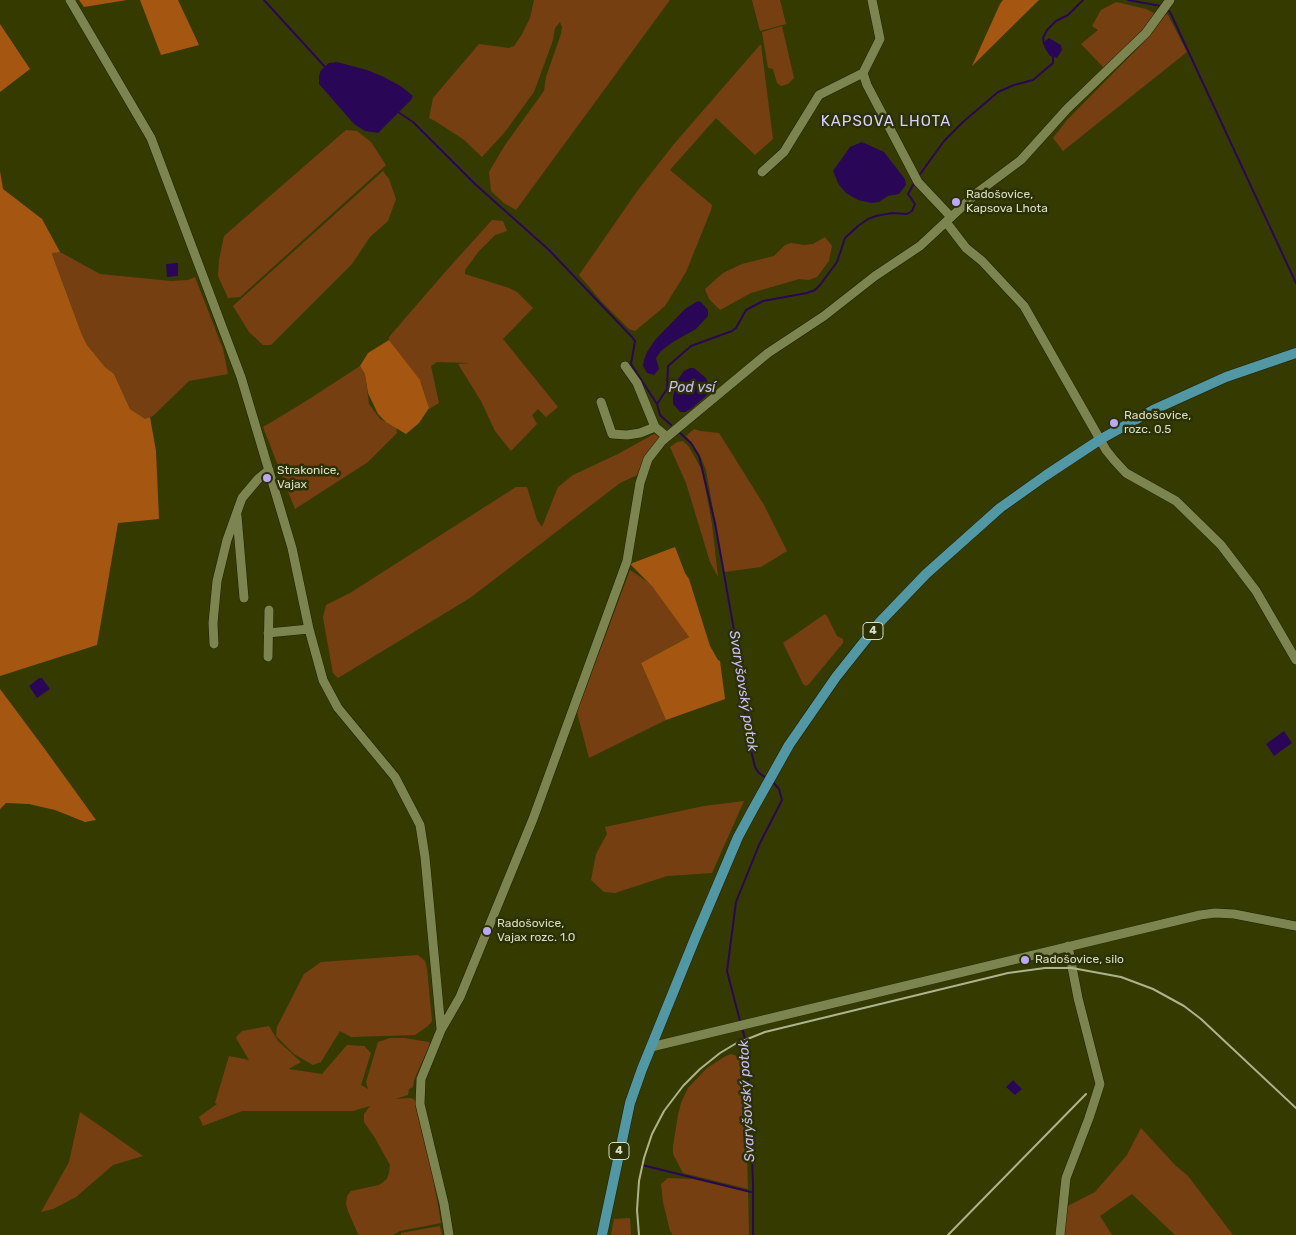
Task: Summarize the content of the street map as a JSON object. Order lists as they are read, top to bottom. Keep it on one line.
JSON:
{"streets":{"main road":["4"]},"districts":["KAPSOVA LHOTA"],"water":["Pod vsí","Svaryšovský potok"],"places":["Radošovice, Kapsova Lhota","Radošovice, rozc. 0.5","Strakonice, Vajax","Radošovice, Vajax rozc. 1.0","Radošovice, silo"]}
